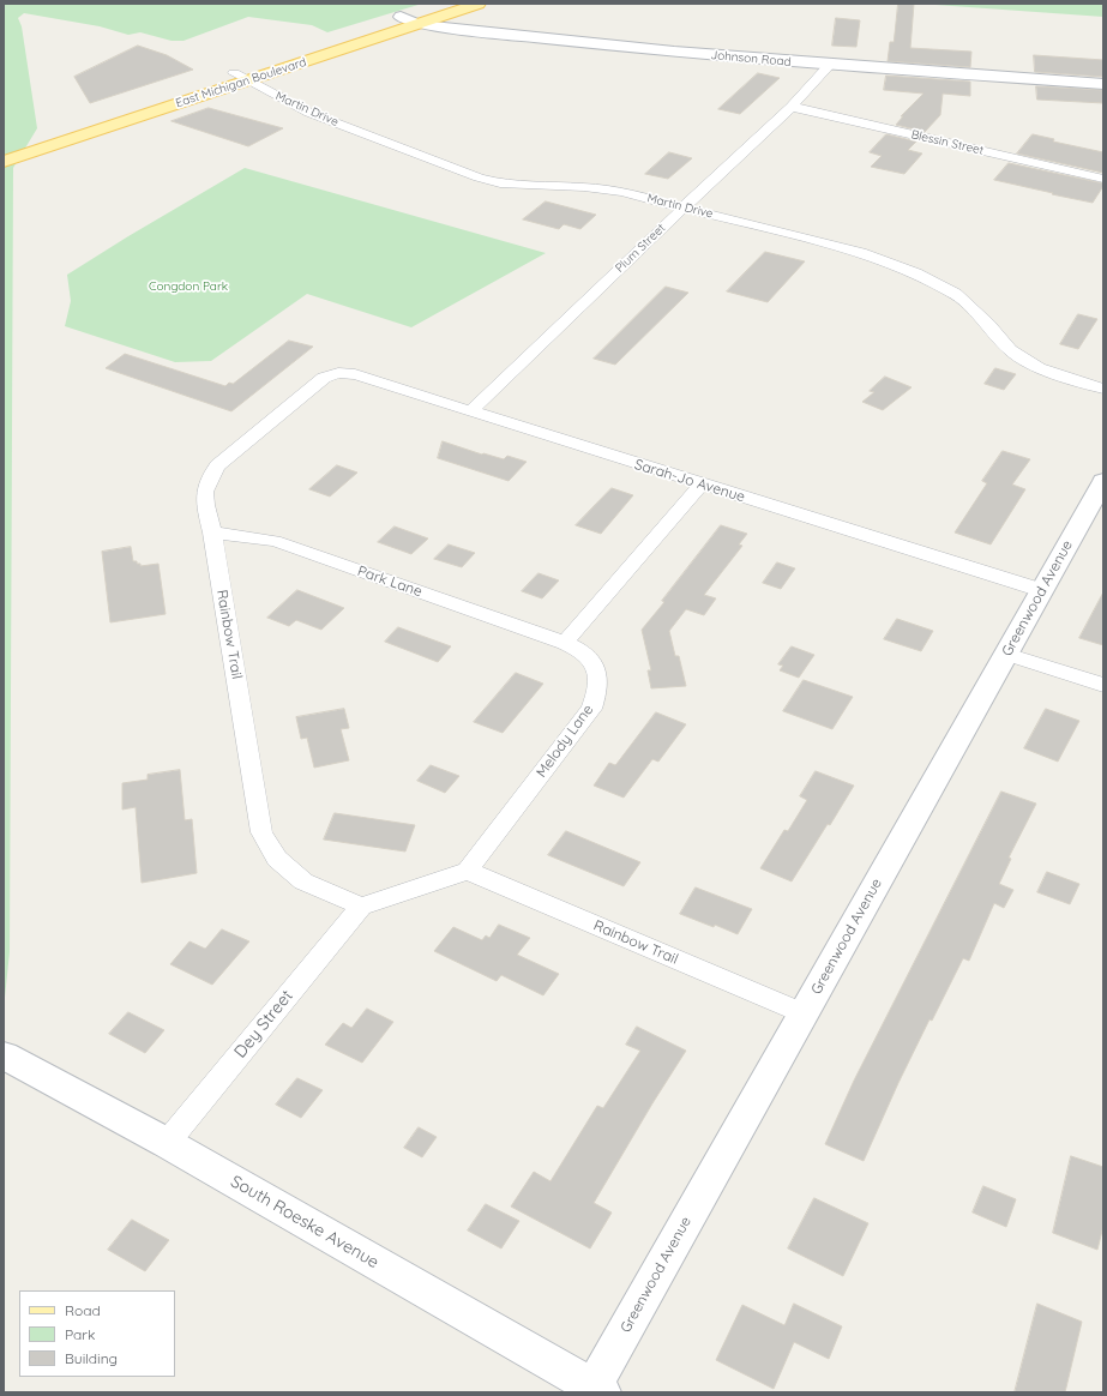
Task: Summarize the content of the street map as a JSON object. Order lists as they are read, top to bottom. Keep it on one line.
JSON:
{"streets":{"main road":["East Michigan Boulevard"],"street":["Johnson Road","Martin Drive","Blessin Street","Plum Street","Sarah-Jo Avenue","Park Lane","Greenwood Avenue","Rainbow Trail","Melody Lane","Dey Street","South Roeske Avenue"]},"crossings":[["Johnson Road","East Michigan Boulevard"],["Johnson Road","Plum Street"],["East Michigan Boulevard","Martin Drive"],["Martin Drive","Plum Street"],["Blessin Street","Plum Street"],["Plum Street","Sarah-Jo Avenue"],["Sarah-Jo Avenue","Greenwood Avenue"],["Sarah-Jo Avenue","Rainbow Trail"],["Park Lane","Rainbow Trail"],["Park Lane","Melody Lane"],["Greenwood Avenue","Rainbow Trail"],["Greenwood Avenue","South Roeske Avenue"],["Rainbow Trail","Melody Lane"],["Rainbow Trail","Dey Street"],["Dey Street","South Roeske Avenue"]],"parks":["Congdon Park"],"legend":["Road","Park","Building"]}
